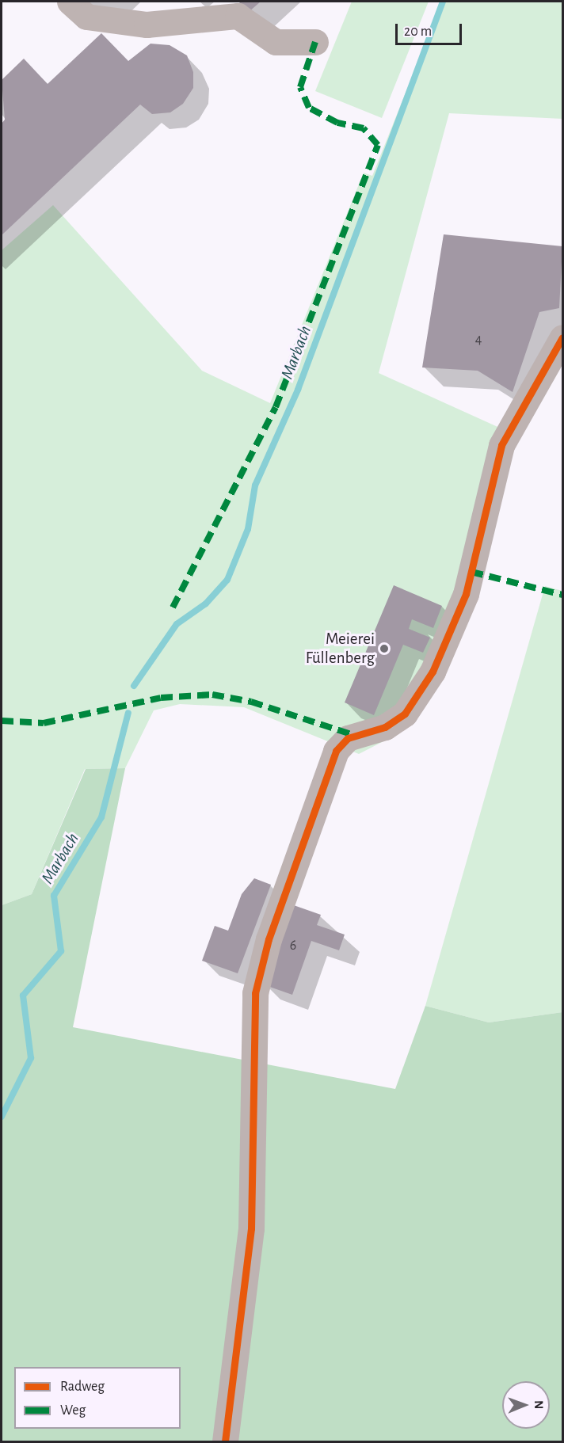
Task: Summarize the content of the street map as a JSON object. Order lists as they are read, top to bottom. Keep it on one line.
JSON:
{"water":["Marbach"],"places":["Meierei Füllenberg"],"house_numbers":["4","6"],"legend":["Radweg","Weg"],"scale_bar":"20 m","north":"right"}
